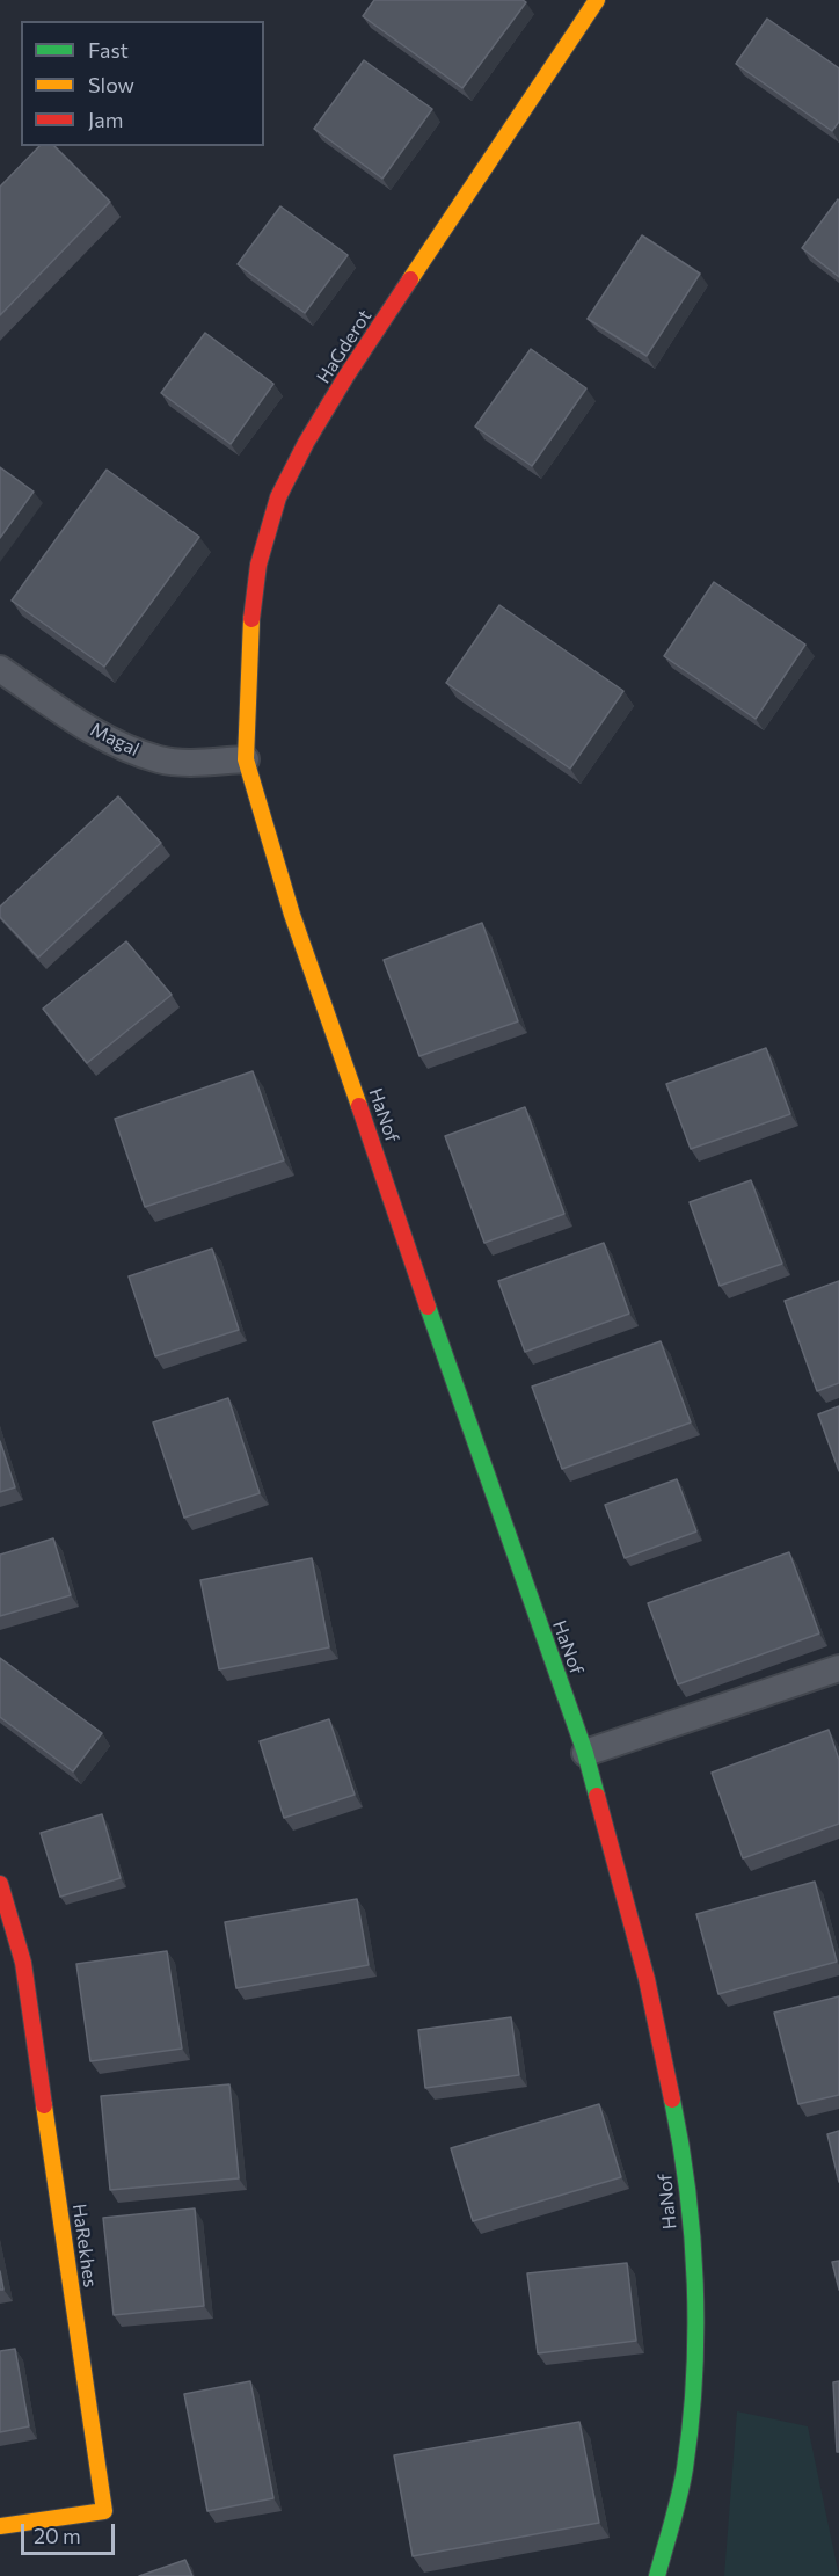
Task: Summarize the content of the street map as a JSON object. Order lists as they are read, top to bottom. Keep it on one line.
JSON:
{"streets":{"street":["HaGderot","Magal","HaNof","HaRekhes"]},"crossings":[["HaGderot","Magal"],["HaGderot","HaNof"],["Magal","HaNof"]],"legend":["Fast","Slow","Jam"],"scale_bar":"20 m"}
